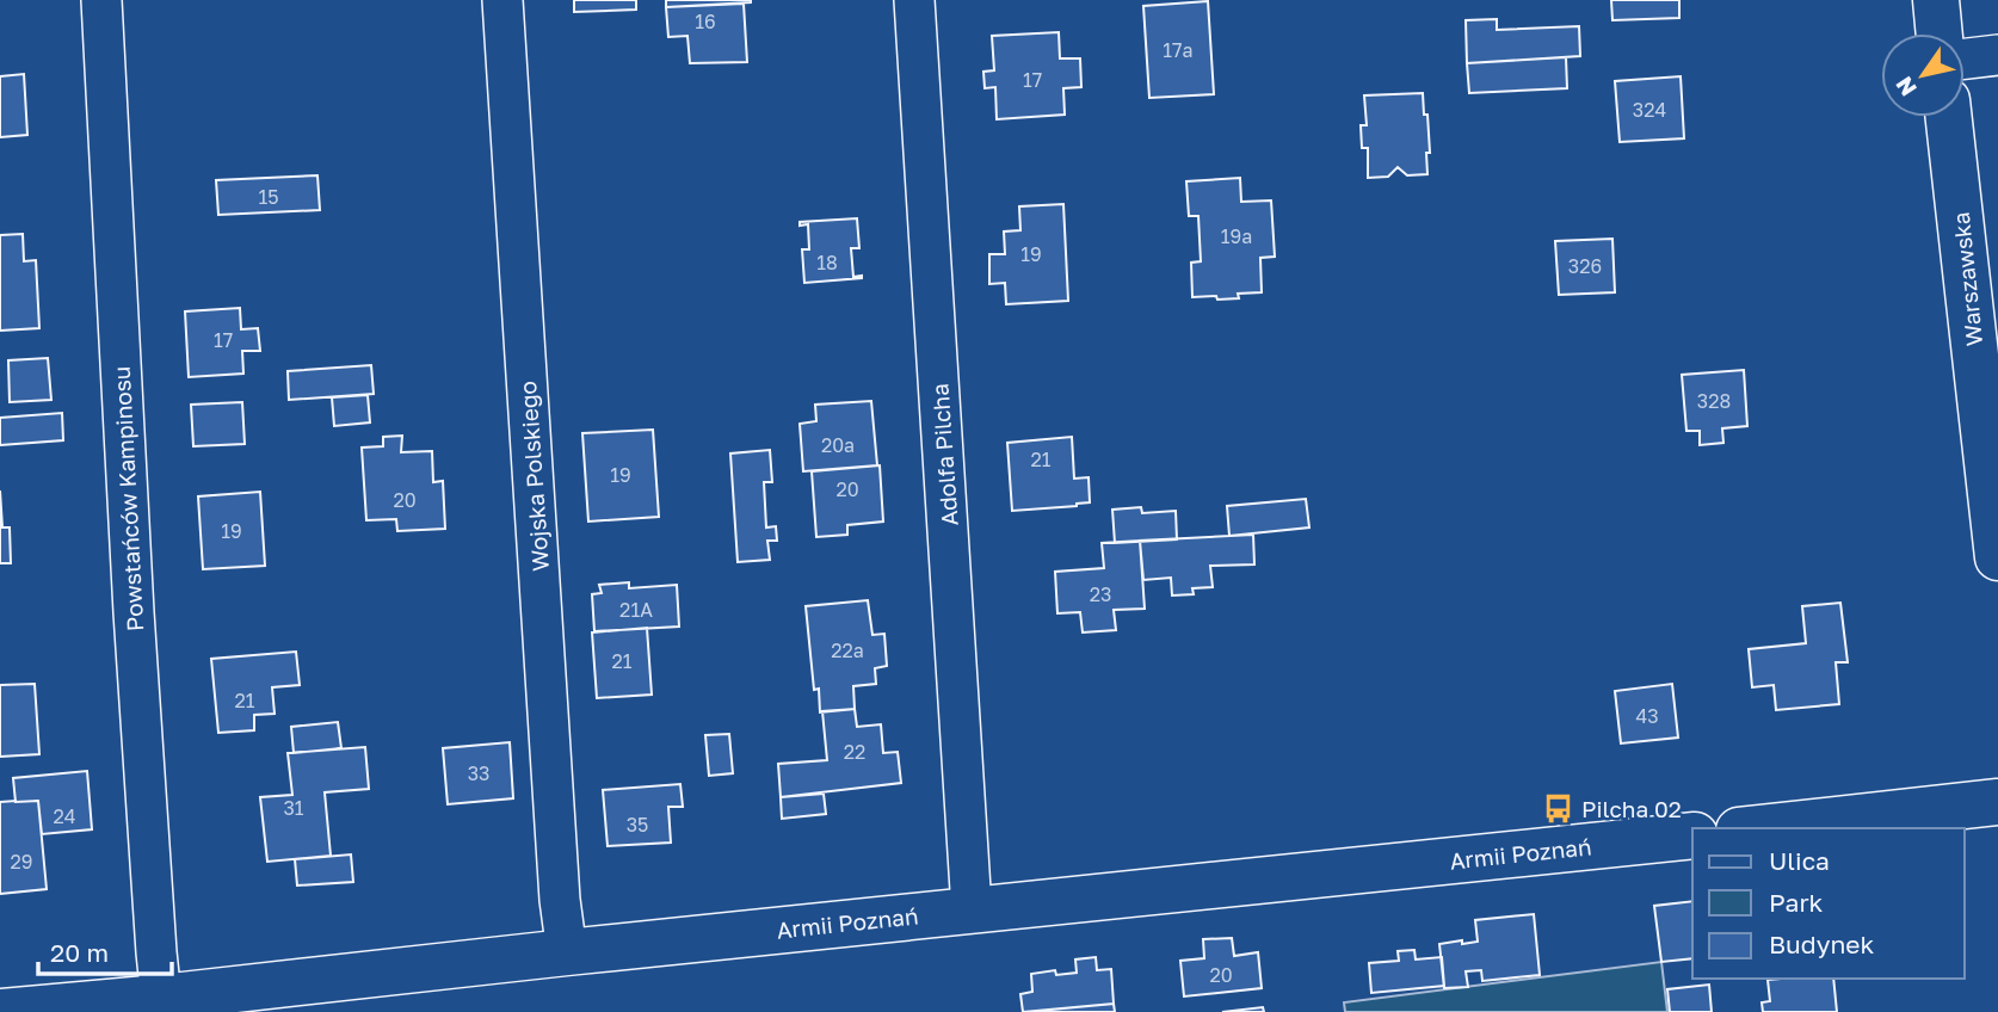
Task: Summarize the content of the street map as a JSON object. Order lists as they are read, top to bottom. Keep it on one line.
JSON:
{"streets":{"street":["Warszawska","Adolfa Pilcha","Wojska Polskiego","Powstańców Kampinosu","Armii Poznań"]},"crossings":[["Adolfa Pilcha","Armii Poznań"],["Wojska Polskiego","Armii Poznań"],["Powstańców Kampinosu","Armii Poznań"]],"places":{"bus stop":["Pilcha 02"]},"house_numbers":["16","17a","17","324","15","19a","19","18","326","17","328","20a","21","19","20","20","19","23","21A","22a","21","21","43","22","33","31","24","35","29","20"],"legend":["Ulica","Park","Budynek"],"scale_bar":"20 m","north":"bottom left"}
